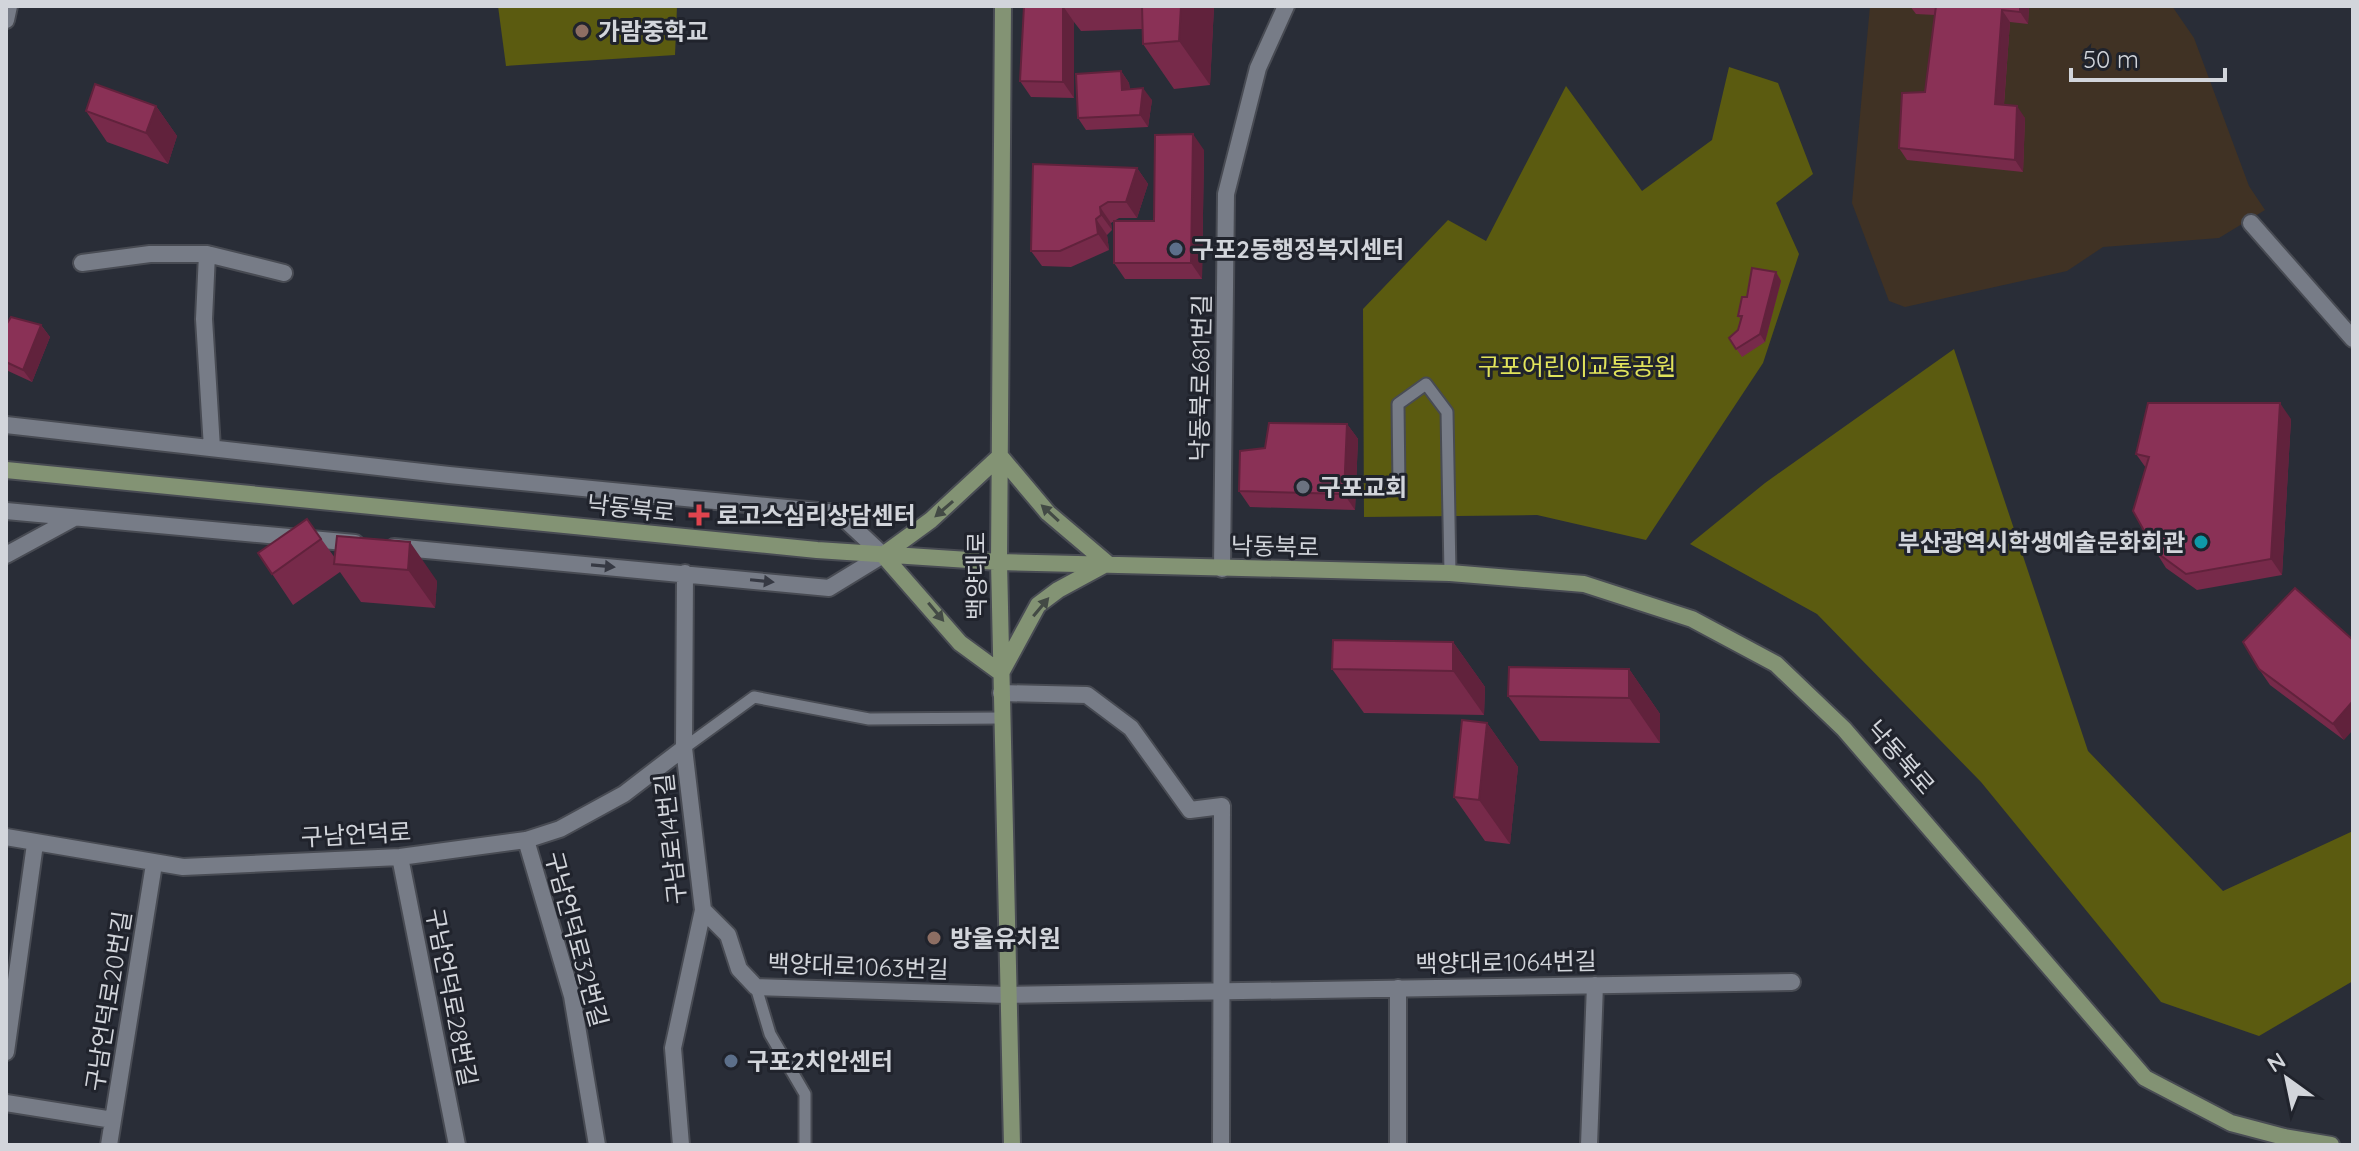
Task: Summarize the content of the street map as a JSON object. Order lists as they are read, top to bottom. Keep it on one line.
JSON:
{"streets":{"main road":["낙동북로","백양대로"],"street":["낙동북로681번길","구남언덕로","구남로14번길","구남언덕로32번길","백양대로1064번길","백양대로1063번길","구남언덕로28번길","구남언덕로20번길"]},"crossings":[["낙동북로681번길","낙동북로"],["낙동북로","백양대로"],["백양대로","백양대로1064번길"],["백양대로","백양대로1063번길"],["구남언덕로","구남로14번길"],["구남언덕로","구남언덕로32번길"],["구남언덕로","구남언덕로28번길"],["구남언덕로","구남언덕로20번길"],["구남로14번길","백양대로1063번길"],["백양대로1064번길","백양대로1063번길"]],"parks":["구포어린이교통공원"],"places":{"other":["가람중학교","구포2동행정복지센터","구포교회","부산광역시학생예술문화회관","방울유치원","구포2치안센터"],"health":["로고스심리상담센터"]},"scale_bar":"50 m","north":"top left"}
